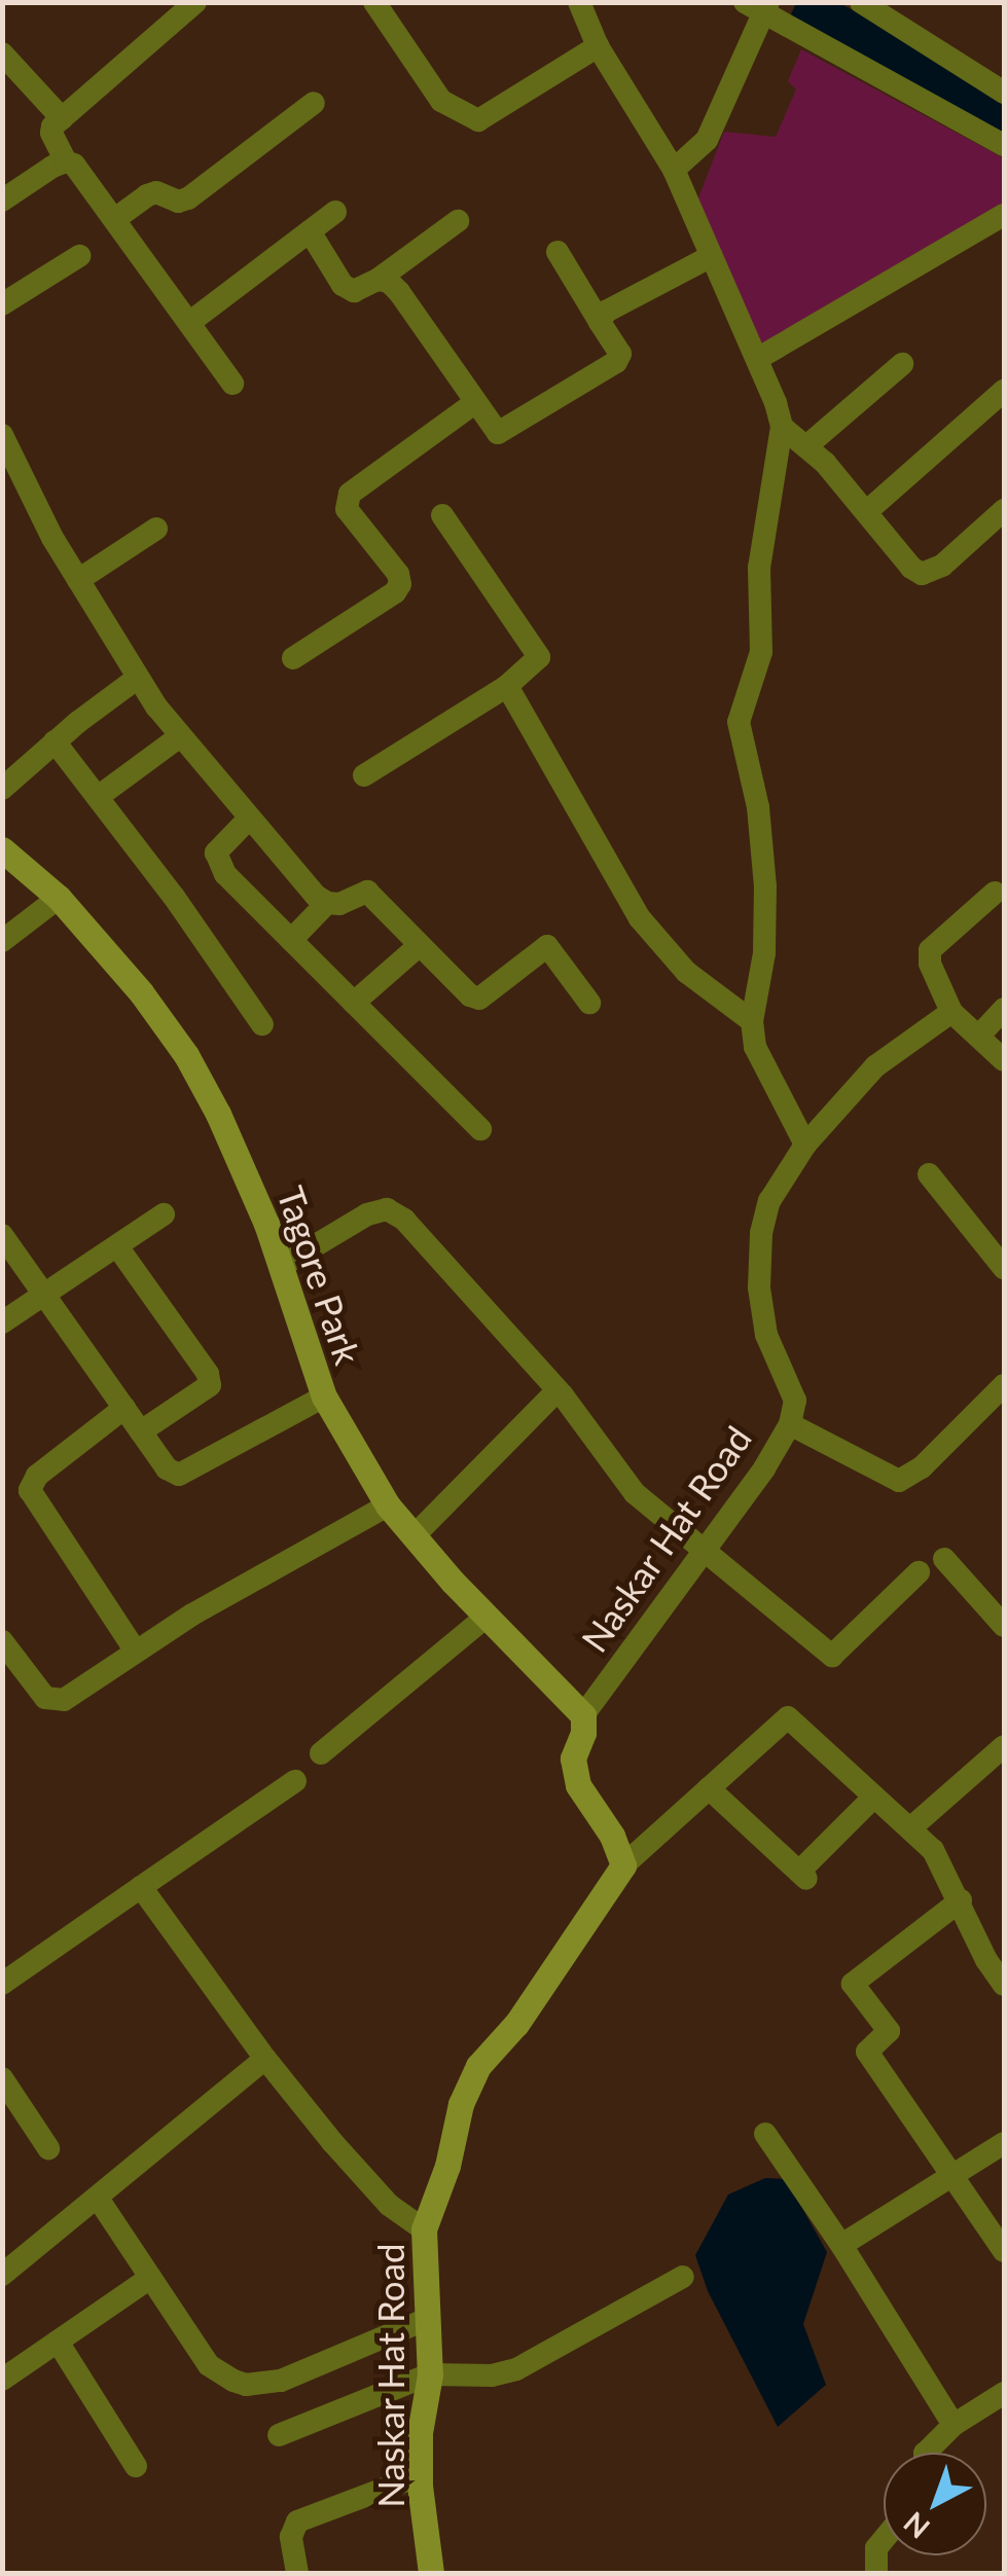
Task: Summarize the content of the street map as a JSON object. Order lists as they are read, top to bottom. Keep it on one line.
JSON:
{"streets":{"street":["Tagore Park","Naskar Hat Road"]},"crossings":[["Tagore Park","Naskar Hat Road"]],"north":"bottom left"}
